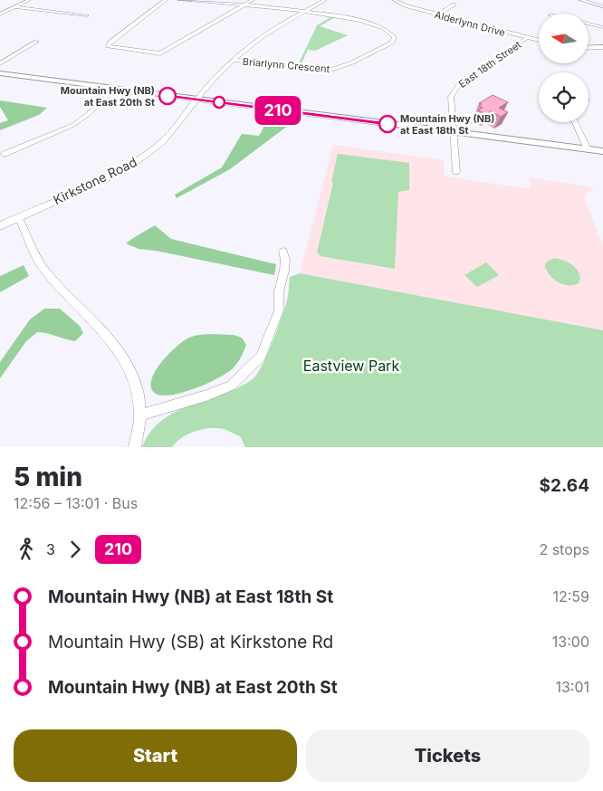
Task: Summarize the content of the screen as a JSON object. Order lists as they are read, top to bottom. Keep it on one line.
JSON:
{"streets":{"street":["Alderlynn Drive","East 18th Street","Briarlynn Crescent","Kirkstone Road"]},"crossings":[["Alderlynn Drive","East 18th Street"]],"parks":["Eastview Park"],"places":["Mountain Hwy (NB) at East 20th St","Mountain Hwy (NB) at East 18th St"],"lines":["bus line 210"],"north":"left","page":{"on_map":"210","heading":["5 min","12:56 – 13:01 · Bus","$2.64"],"legs":["3","210","2 stops"],"list":[{"name":"Mountain Hwy (NB) at East 18th St","value":"12:59"},{"name":"Mountain Hwy (SB) at Kirkstone Rd","value":"13:00"},{"name":"Mountain Hwy (NB) at East 20th St","value":"13:01"}],"buttons":["Start","Tickets"]}}
